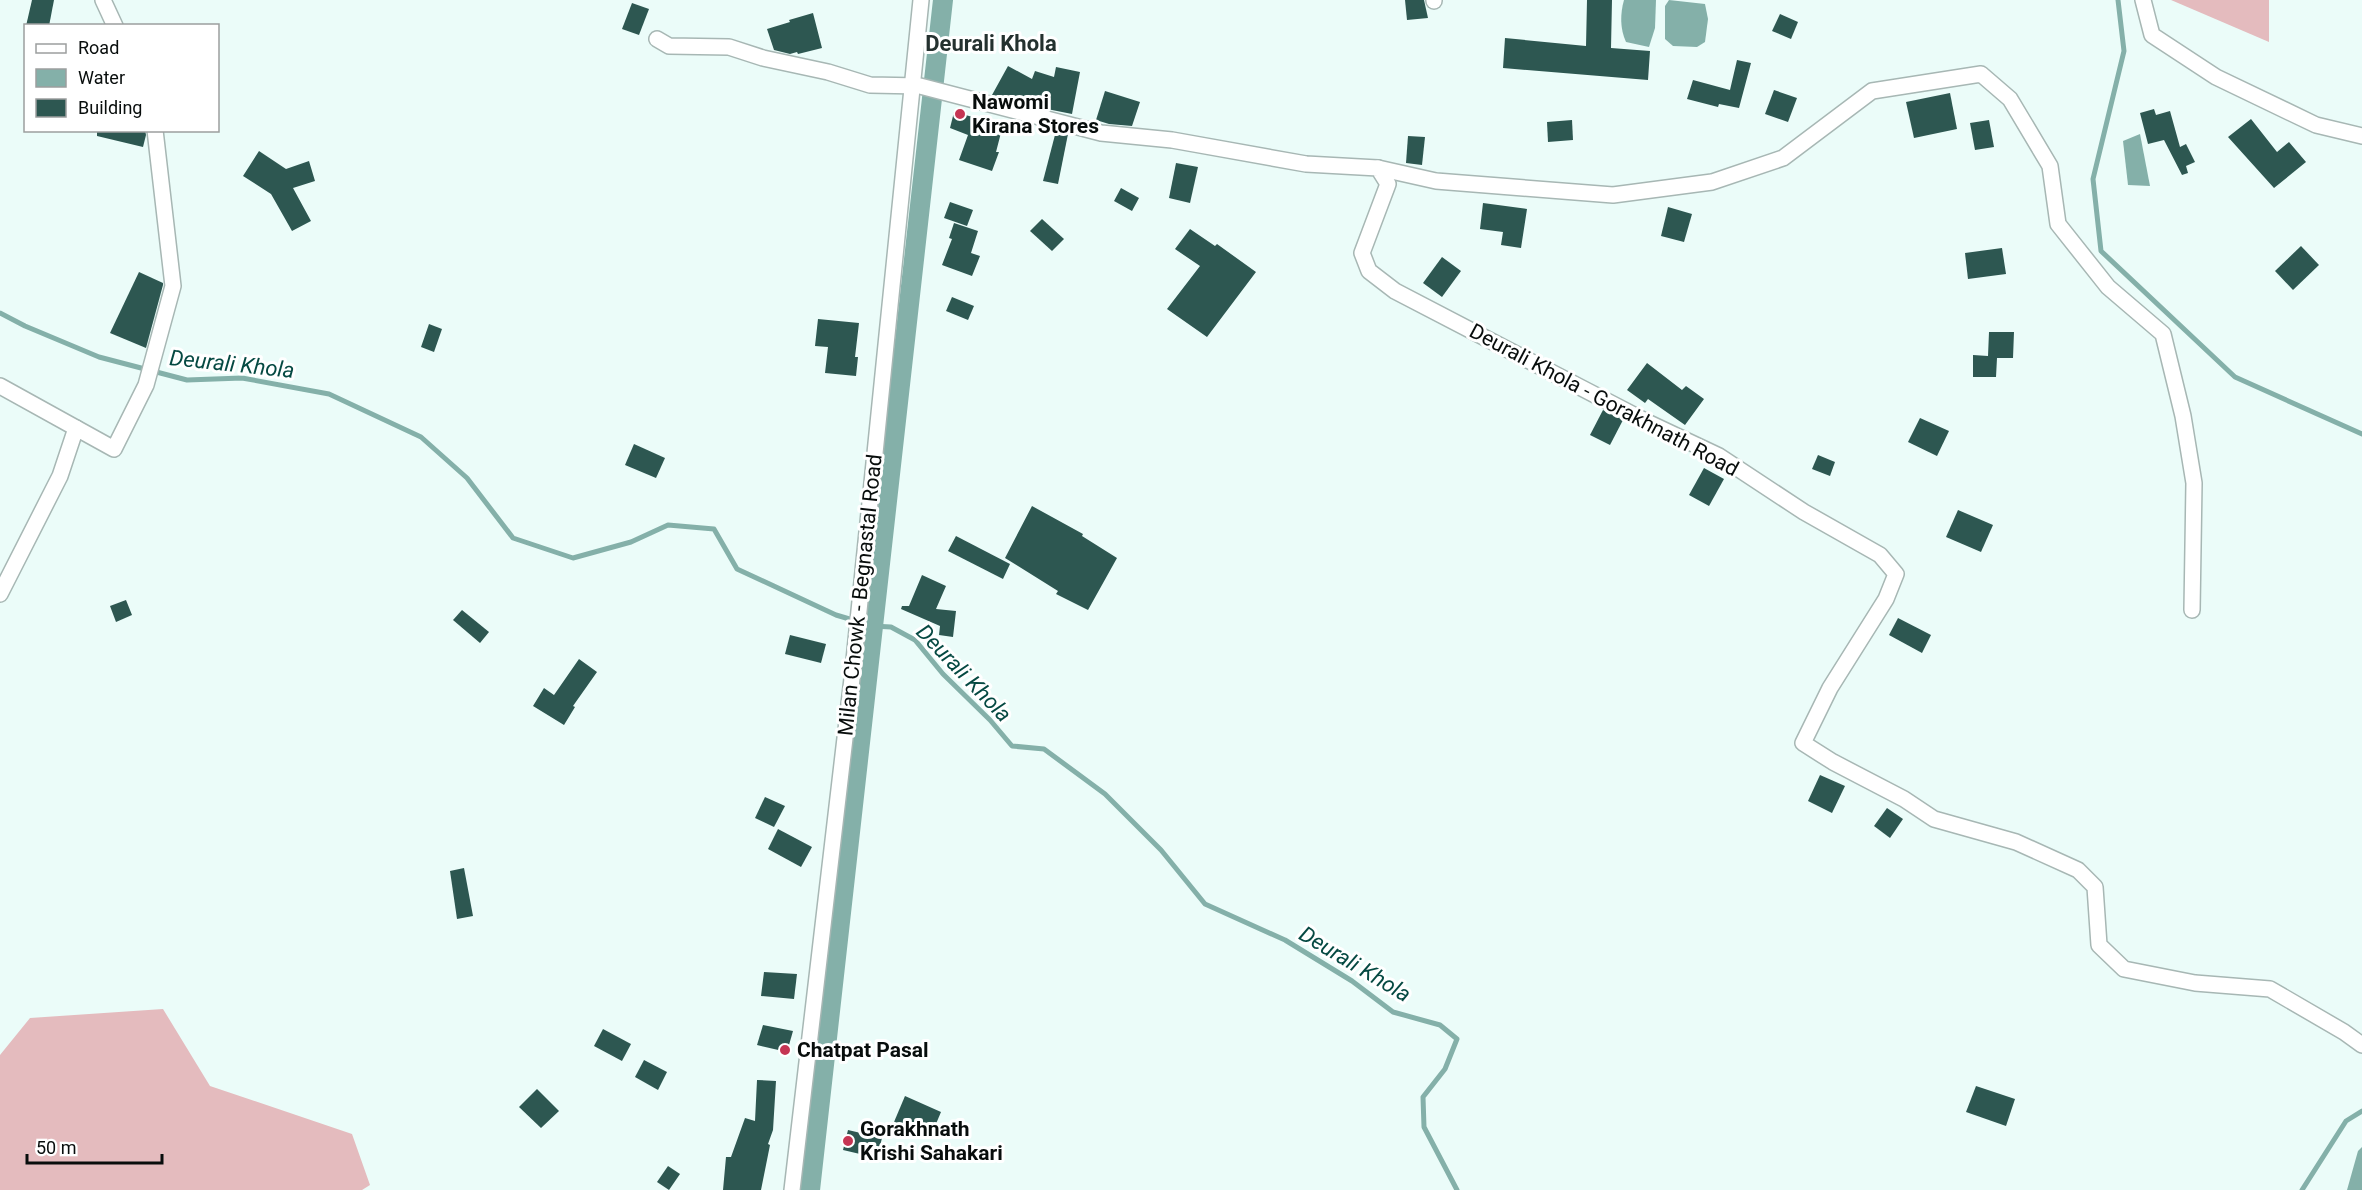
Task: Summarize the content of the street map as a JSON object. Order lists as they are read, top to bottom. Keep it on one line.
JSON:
{"streets":{"street":["Deurali Khola - Gorakhnath Road","Milan Chowk - Begnastal Road"]},"districts":["Deurali Khola"],"water":["Deurali Khola"],"places":["Nawomi Kirana Stores","Chatpat Pasal","Gorakhnath Krishi Sahakari"],"legend":["Road","Water","Building"],"scale_bar":"50 m"}
